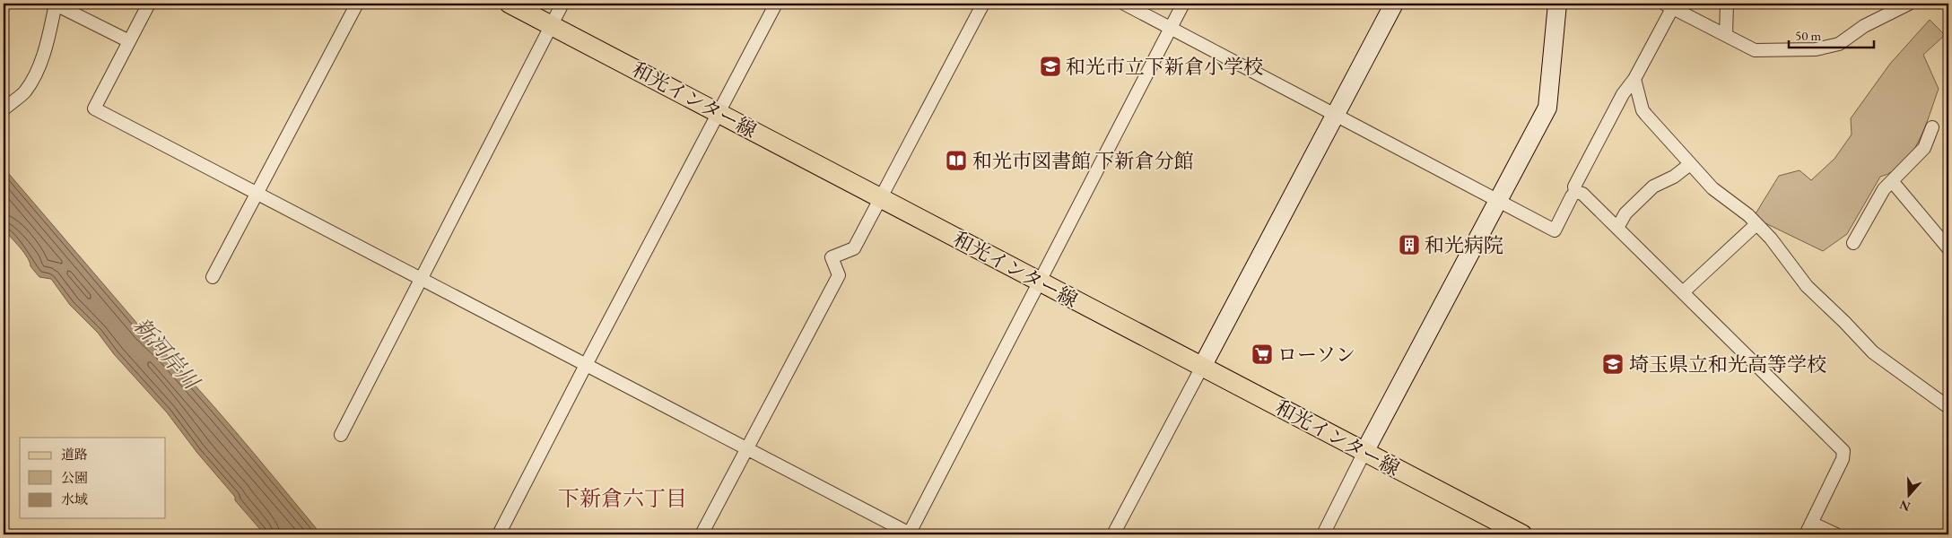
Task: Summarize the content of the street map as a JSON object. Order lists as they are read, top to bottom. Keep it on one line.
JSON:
{"streets":{"main road":["和光インター線"]},"districts":["下新倉六丁目"],"water":["新河岸川"],"places":{"school or university":["和光市立下新倉小学校","埼玉県立和光高等学校"],"library":["和光市図書館 下新倉分館"],"building":["和光病院"],"supermarket":["ローソン"]},"legend":["道路","公園","水域"],"scale_bar":"50 m","north":"bottom"}
